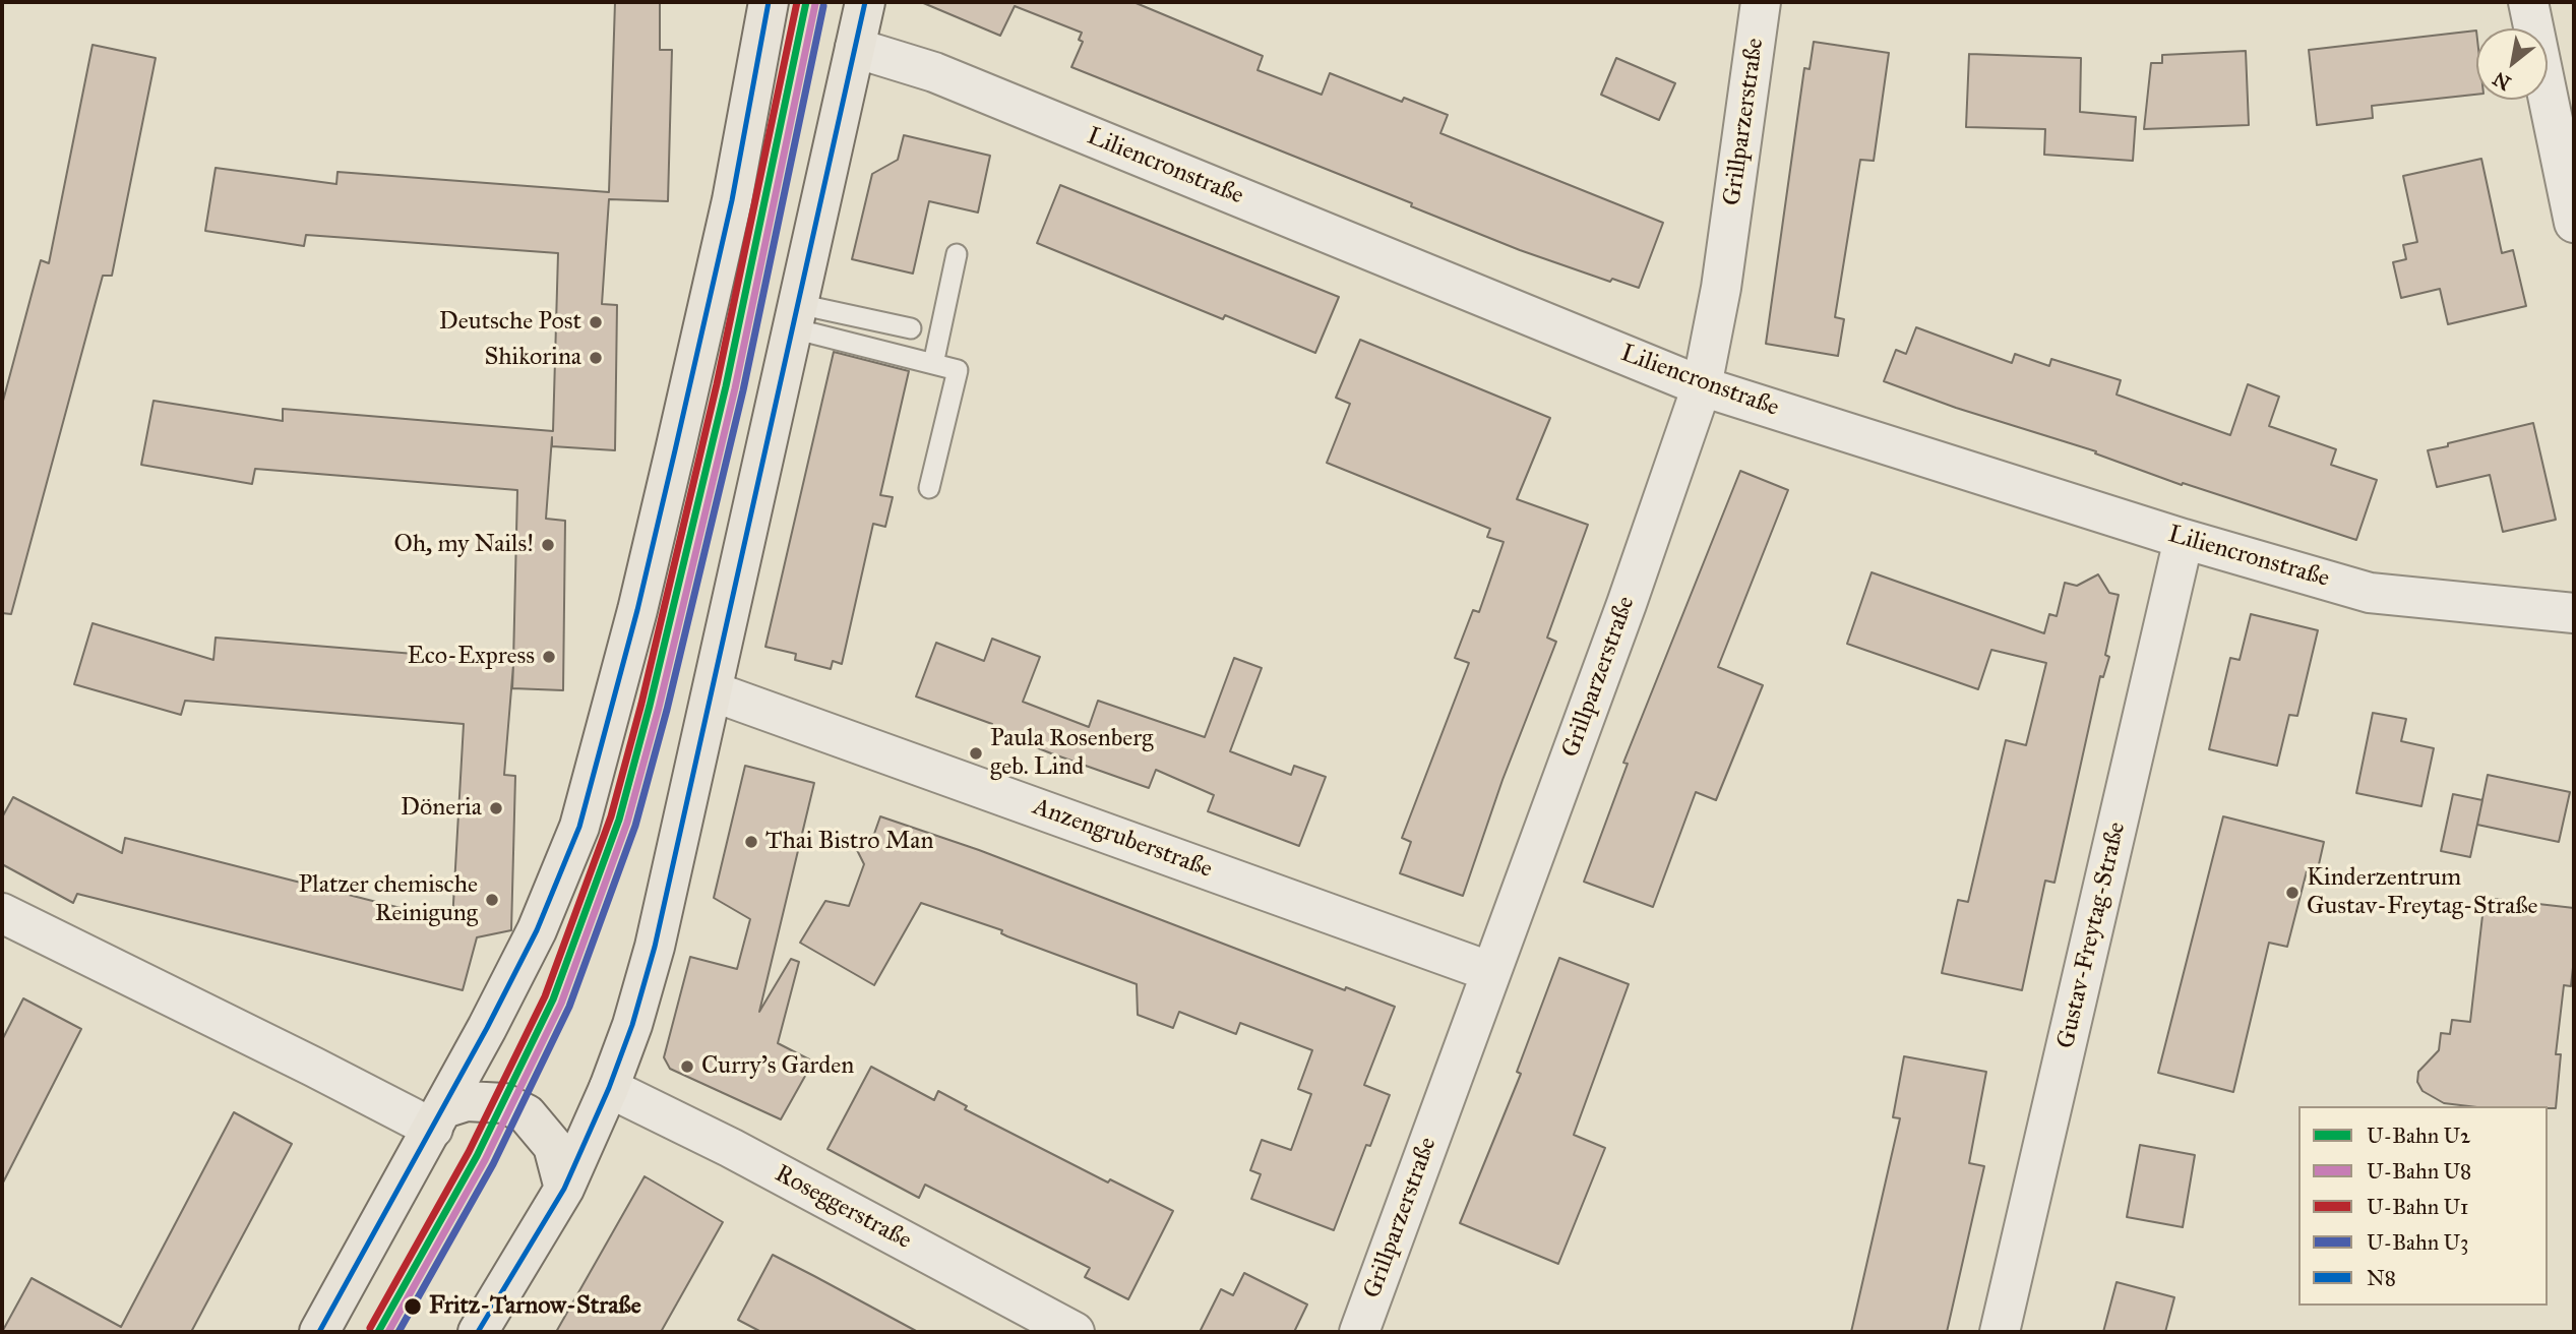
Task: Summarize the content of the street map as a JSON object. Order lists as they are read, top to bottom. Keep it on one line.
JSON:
{"streets":{"street":["Grillparzerstraße","Liliencronstraße","Anzengruberstraße","Gustav-Freytag-Straße","Roseggerstraße"]},"crossings":[["Grillparzerstraße","Liliencronstraße"],["Grillparzerstraße","Anzengruberstraße"],["Liliencronstraße","Gustav-Freytag-Straße"]],"places":["Deutsche Post","Shikorina","Oh, my Nails!","Eco-Express","Paula Rosenberg geb. Lind","Döneria","Thai Bistro Man","Kinderzentrum Gustav-Freytag-Straße","Platzer chemische Reinigung","Curry's Garden","Fritz-Tarnow-Straße"],"lines":["metro line U2","metro line U1","transit line N8","metro line U8","metro line U3"],"legend":["U-Bahn U2","U-Bahn U8","U-Bahn U1","U-Bahn U3","N8"],"north":"bottom left"}
